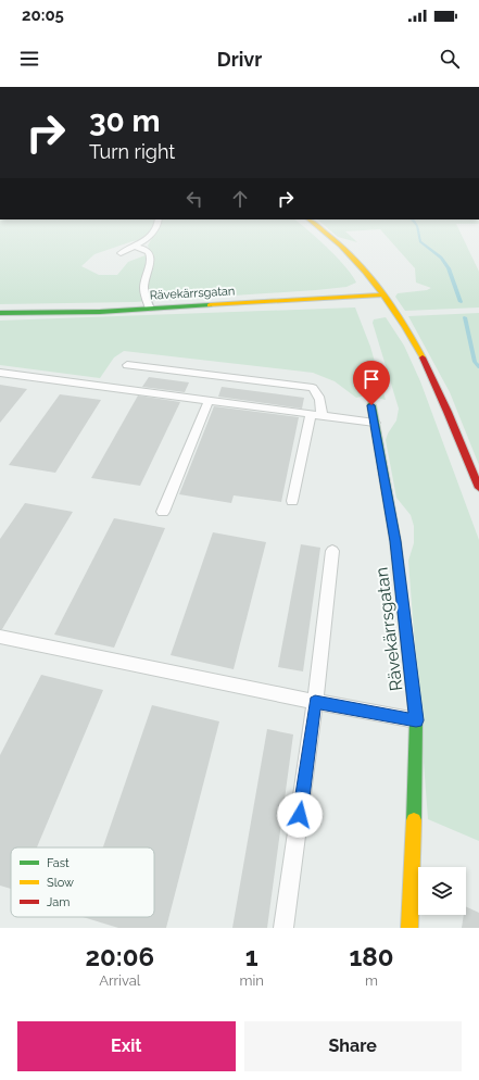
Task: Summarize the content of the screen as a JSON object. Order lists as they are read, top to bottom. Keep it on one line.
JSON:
{"streets":{"street":["Rävekärrsgatan"]},"legend":["Fast","Slow","Jam"],"page":{"status":"20:05","header":"Drivr","turn":["30 m","Turn right"],"eta":["20:06","Arrival","1","min","180","m"],"buttons":["Exit","Share"]}}
